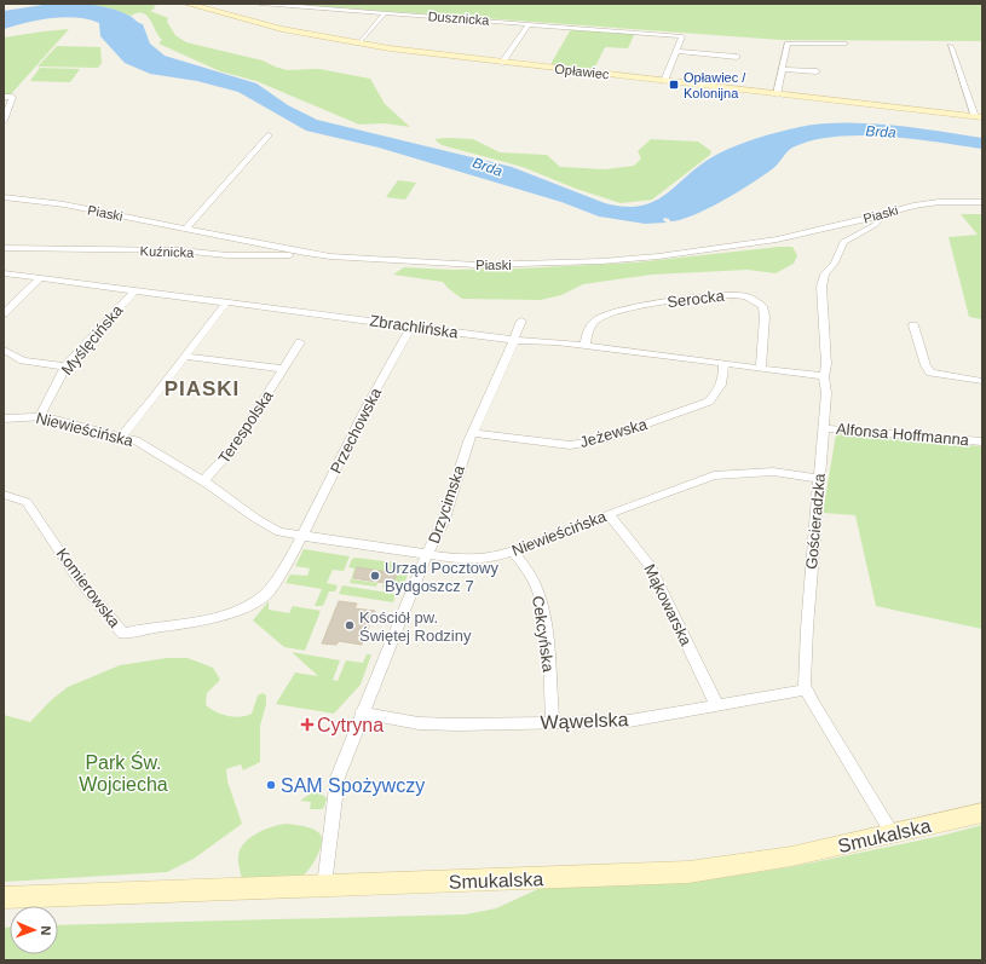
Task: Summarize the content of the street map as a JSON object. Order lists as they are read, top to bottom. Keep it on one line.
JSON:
{"streets":{"street":["Dusznicka","Opławiec","Piaski","Kuźnicka","Serocka","Zbrachlińska","Myślęcińska","Terespolska","Niewieścińska","Przechowska","Jeżewska","Alfonsa Hoffmanna","Drzycimska","Gościeradzka","Komierowska","Mąkowarska","Cekcyńska","Wąwelska","Smukalska"]},"crossings":[["Piaski","Kuźnicka"],["Piaski","Gościeradzka"],["Serocka","Zbrachlińska"],["Zbrachlińska","Myślęcińska"],["Zbrachlińska","Przechowska"],["Zbrachlińska","Jeżewska"],["Zbrachlińska","Drzycimska"],["Zbrachlińska","Gościeradzka"],["Myślęcińska","Niewieścińska"],["Terespolska","Niewieścińska"],["Niewieścińska","Przechowska"],["Niewieścińska","Drzycimska"],["Niewieścińska","Gościeradzka"],["Niewieścińska","Komierowska"],["Niewieścińska","Mąkowarska"],["Niewieścińska","Cekcyńska"],["Przechowska","Komierowska"],["Jeżewska","Drzycimska"],["Alfonsa Hoffmanna","Gościeradzka"],["Drzycimska","Wąwelska"],["Drzycimska","Smukalska"],["Gościeradzka","Wąwelska"],["Mąkowarska","Wąwelska"],["Cekcyńska","Wąwelska"]],"districts":["PIASKI"],"water":["Brda"],"parks":["Park Św. Wojciecha"],"places":{"transit":["Opławiec / Kolonijna"],"other":["Urząd Pocztowy Bydgoszcz 7","Kościół pw. Świętej Rodziny","SAM Spożywczy"],"health":["Cytryna"]},"north":"right"}
